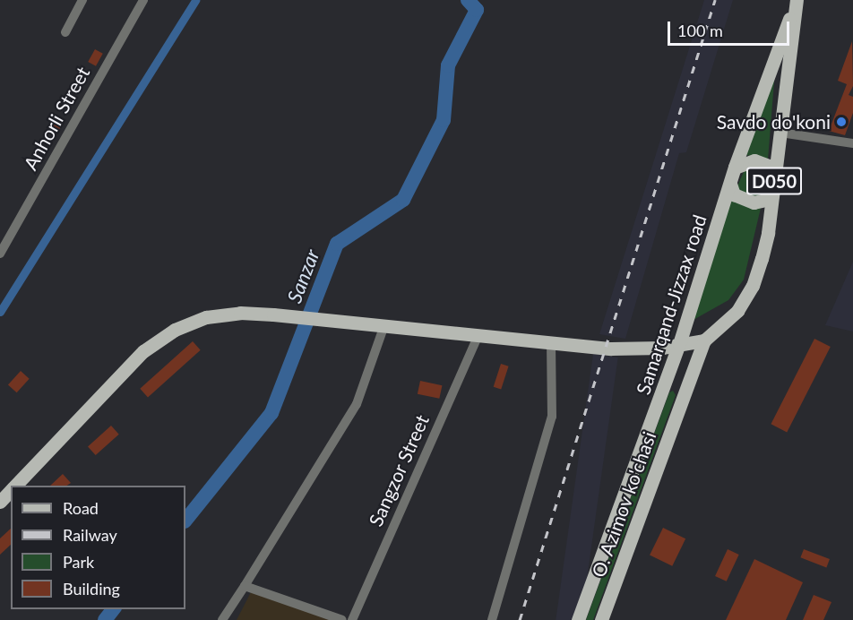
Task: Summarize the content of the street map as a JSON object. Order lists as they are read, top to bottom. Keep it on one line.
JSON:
{"streets":{"main road":["D050","Samarqand-Jizzax road","O. Azimov ko'chasi"],"street":["Anhorli Street","Sangzor Street"]},"crossings":[["D050","Samarqand-Jizzax road"],["D050","O. Azimov ko'chasi"]],"water":["Sanzar"],"places":["Savdo do'koni"],"legend":["Road","Railway","Park","Building"],"scale_bar":"100 m"}
